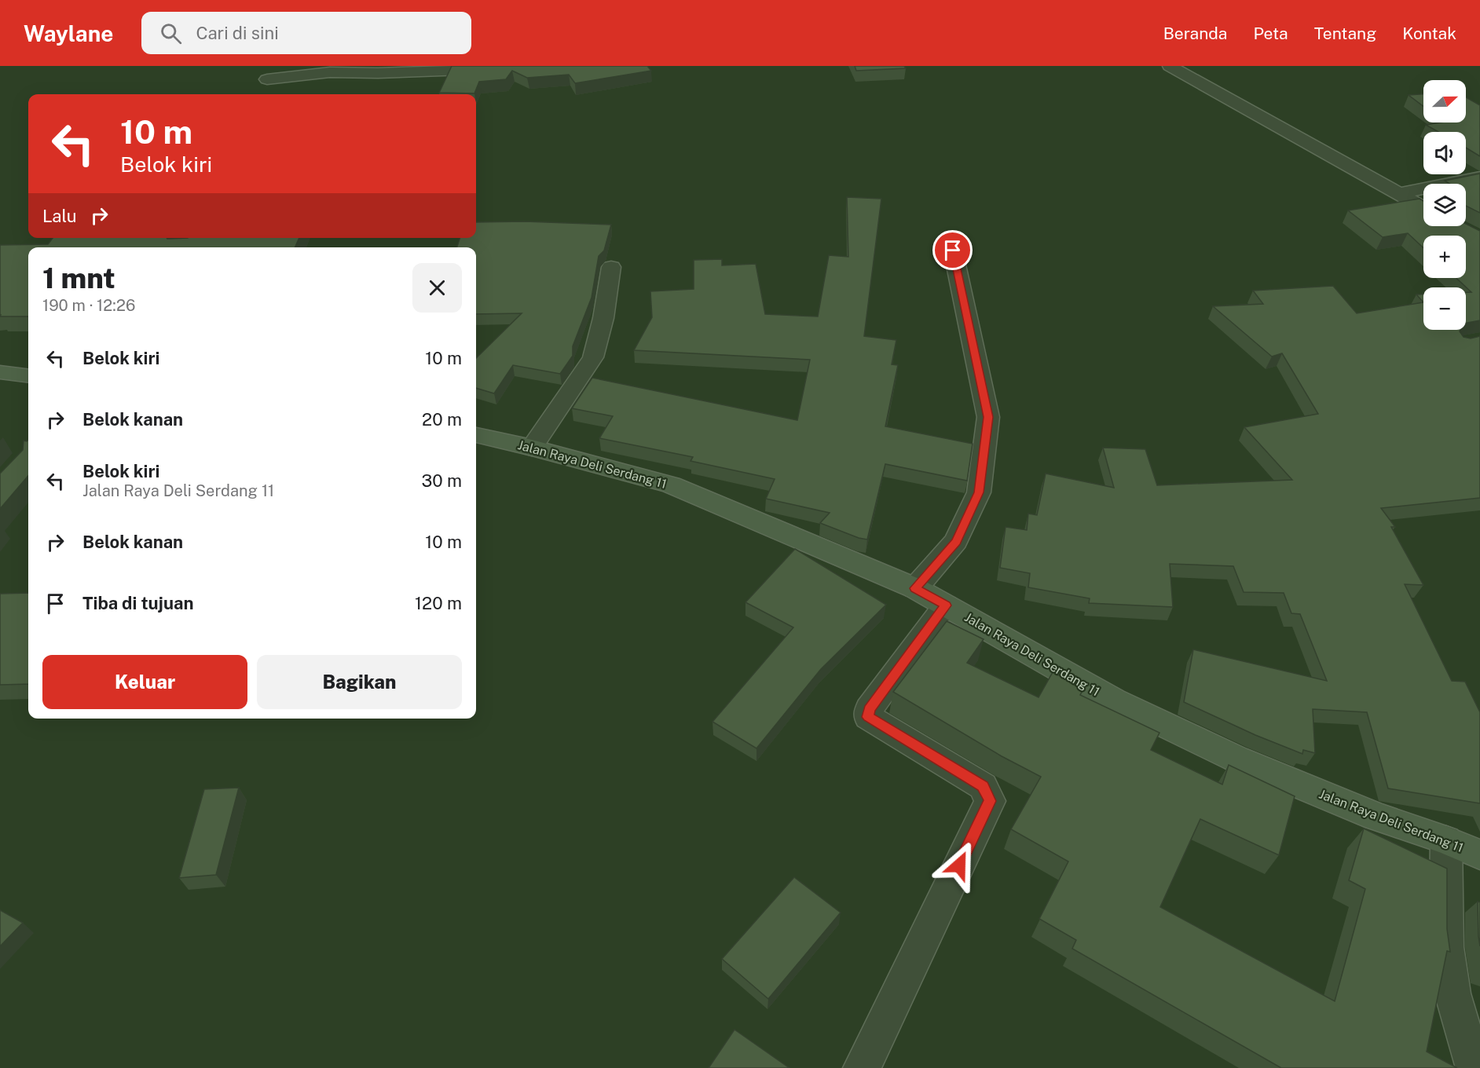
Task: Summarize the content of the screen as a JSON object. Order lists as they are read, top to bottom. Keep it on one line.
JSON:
{"streets":{"street":["Jalan Raya Deli Serdang 11"]},"north":"right","page":{"header":"Waylane","search":"Cari di sini","nav":["Beranda","Peta","Tentang","Kontak"],"map_buttons":["+","−"],"turn":["10 m","Belok kiri"],"then":"Lalu","heading":["1 mnt","190 m · 12:26"],"list":[{"name":"Belok kiri","value":"10 m"},{"name":"Belok kanan","value":"20 m"},{"name":"Belok kiri","note":"Jalan Raya Deli Serdang 11","value":"30 m"},{"name":"Belok kanan","value":"10 m"},{"name":"Tiba di tujuan","value":"120 m"}],"buttons":["Keluar","Bagikan"]}}
